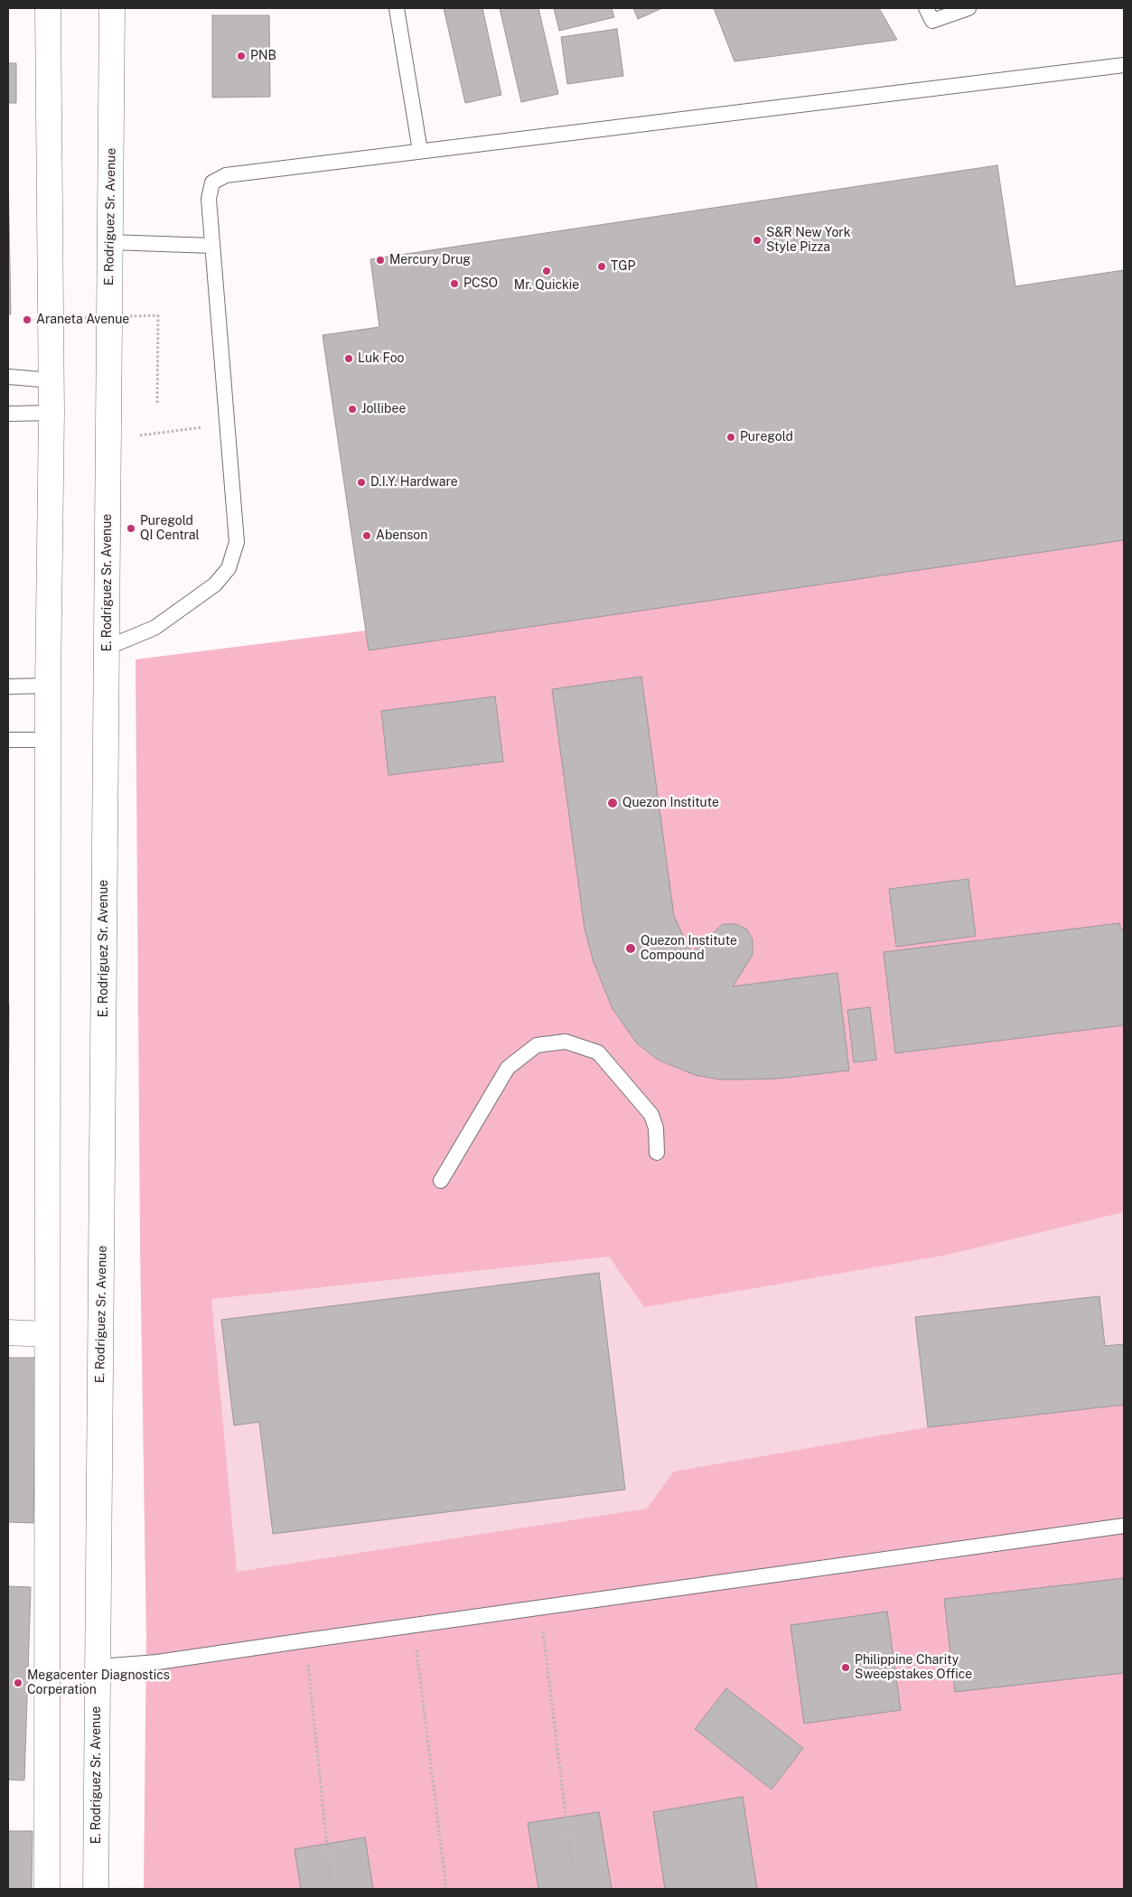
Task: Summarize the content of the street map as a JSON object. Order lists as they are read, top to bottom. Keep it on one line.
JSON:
{"streets":{"main road":["E. Rodriguez Sr. Avenue"]},"places":["PNB","S&R New York Style Pizza","Mercury Drug","TGP","Mr. Quickie","PCSO","Araneta Avenue","Luk Foo","Jollibee","Puregold","D.I.Y. Hardware","Puregold QI Central","Abenson","Quezon Institute","Quezon Institute Compound","Philippine Charity Sweepstakes Office","Megacenter Diagnostics Corperation"]}
